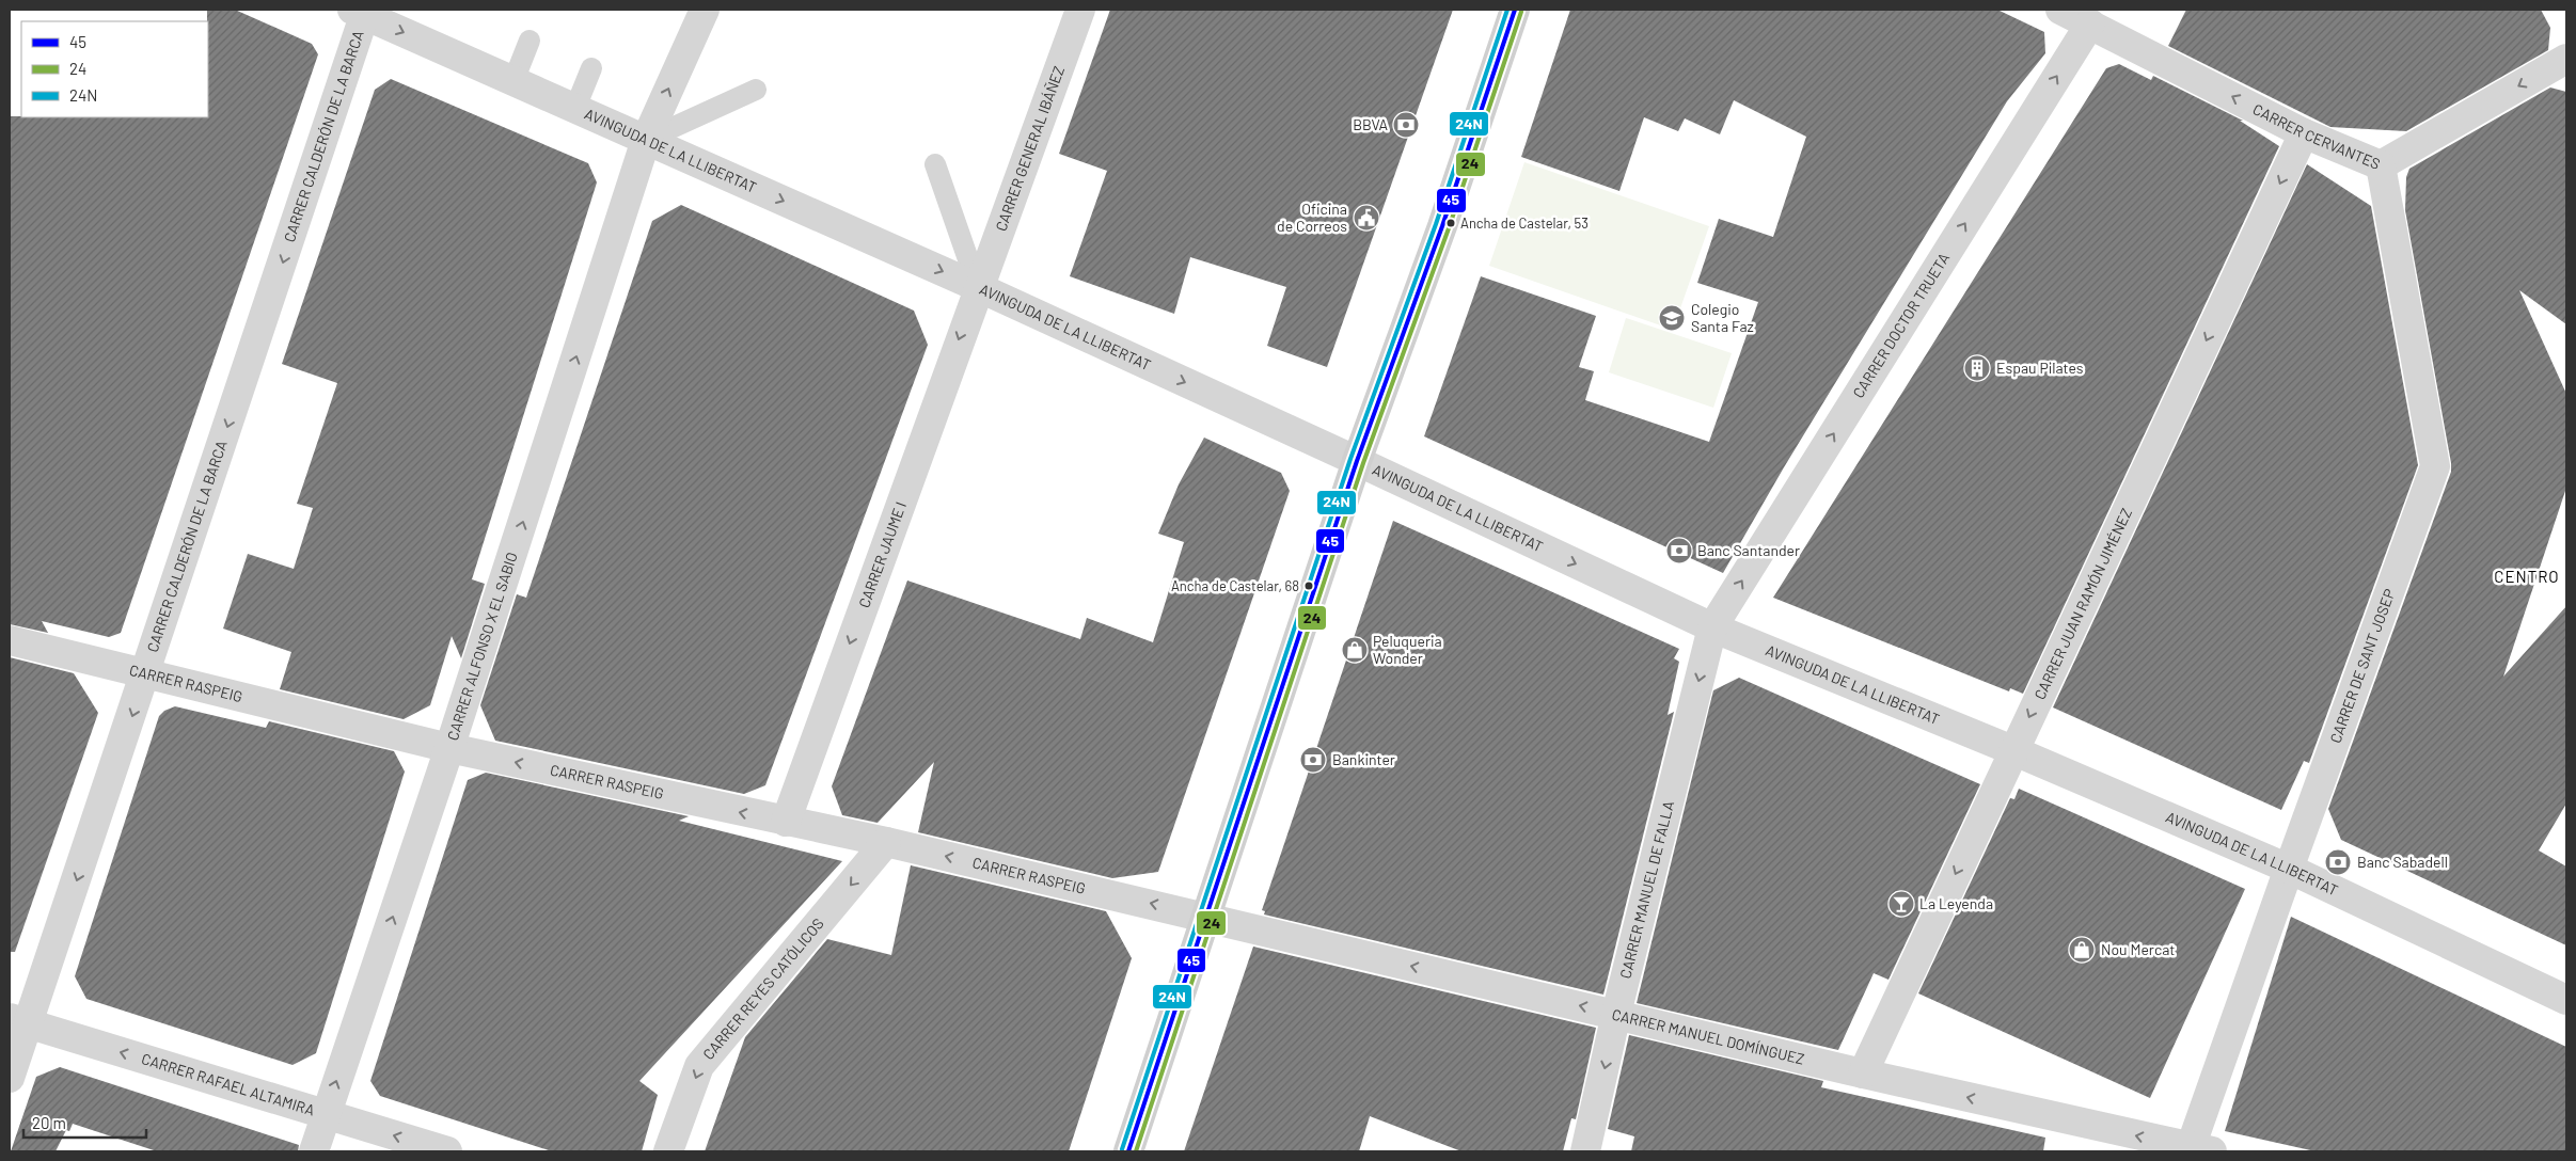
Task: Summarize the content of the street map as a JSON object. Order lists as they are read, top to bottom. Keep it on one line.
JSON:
{"streets":{"street":["CARRER CERVANTES","CARRER CALDERÓN DE LA BARCA","CARRER GENERAL IBÁÑEZ","AVINGUDA DE LA LLIBERTAT","CARRER DOCTOR TRUETA","CARRER JAUME I","CARRER JUAN RAMÓN JIMÉNEZ","CARRER ALFONSO X EL SABIO","CARRER DE SANT JOSEP","CARRER RASPEIG","CARRER MANUEL DE FALLA","CARRER REYES CATÓLICOS","CARRER MANUEL DOMÍNGUEZ","CARRER RAFAEL ALTAMIRA"]},"crossings":[["CARRER CERVANTES","CARRER DOCTOR TRUETA"],["CARRER CERVANTES","CARRER JUAN RAMÓN JIMÉNEZ"],["CARRER CERVANTES","CARRER DE SANT JOSEP"],["CARRER CALDERÓN DE LA BARCA","AVINGUDA DE LA LLIBERTAT"],["CARRER CALDERÓN DE LA BARCA","CARRER RASPEIG"],["CARRER CALDERÓN DE LA BARCA","CARRER RAFAEL ALTAMIRA"],["CARRER GENERAL IBÁÑEZ","AVINGUDA DE LA LLIBERTAT"],["CARRER GENERAL IBÁÑEZ","CARRER JAUME I"],["AVINGUDA DE LA LLIBERTAT","CARRER DOCTOR TRUETA"],["AVINGUDA DE LA LLIBERTAT","CARRER JAUME I"],["AVINGUDA DE LA LLIBERTAT","CARRER JUAN RAMÓN JIMÉNEZ"],["AVINGUDA DE LA LLIBERTAT","CARRER ALFONSO X EL SABIO"],["AVINGUDA DE LA LLIBERTAT","CARRER DE SANT JOSEP"],["AVINGUDA DE LA LLIBERTAT","CARRER MANUEL DE FALLA"],["CARRER DOCTOR TRUETA","CARRER MANUEL DE FALLA"],["CARRER JAUME I","CARRER RASPEIG"],["CARRER JUAN RAMÓN JIMÉNEZ","CARRER MANUEL DOMÍNGUEZ"],["CARRER ALFONSO X EL SABIO","CARRER RASPEIG"],["CARRER ALFONSO X EL SABIO","CARRER RAFAEL ALTAMIRA"],["CARRER DE SANT JOSEP","CARRER MANUEL DOMÍNGUEZ"],["CARRER RASPEIG","CARRER REYES CATÓLICOS"],["CARRER RASPEIG","CARRER MANUEL DOMÍNGUEZ"],["CARRER MANUEL DE FALLA","CARRER MANUEL DOMÍNGUEZ"]],"one_way":["CARRER CERVANTES","CARRER CALDERÓN DE LA BARCA","AVINGUDA DE LA LLIBERTAT","CARRER DOCTOR TRUETA","CARRER JAUME I","CARRER JUAN RAMÓN JIMÉNEZ","CARRER ALFONSO X EL SABIO","CARRER RASPEIG","CARRER MANUEL DE FALLA","CARRER REYES CATÓLICOS","CARRER MANUEL DOMÍNGUEZ","CARRER RAFAEL ALTAMIRA"],"districts":["CENTRO"],"places":{"bank":["BBVA","Banc Santander","Bankinter","Banc Sabadell"],"public building":["Oficina de Correos"],"other":["Ancha de Castelar, 53","Ancha de Castelar, 68"],"school or university":["Colegio Santa Faz"],"building":["Espau Pilates"],"shop":["Peluqueria Wonder","Nou Mercat"],"bar":["La Leyenda"]},"lines":["transit line 45","transit line 24N","transit line 24"],"legend":["45","24","24N"],"scale_bar":"20 m"}
